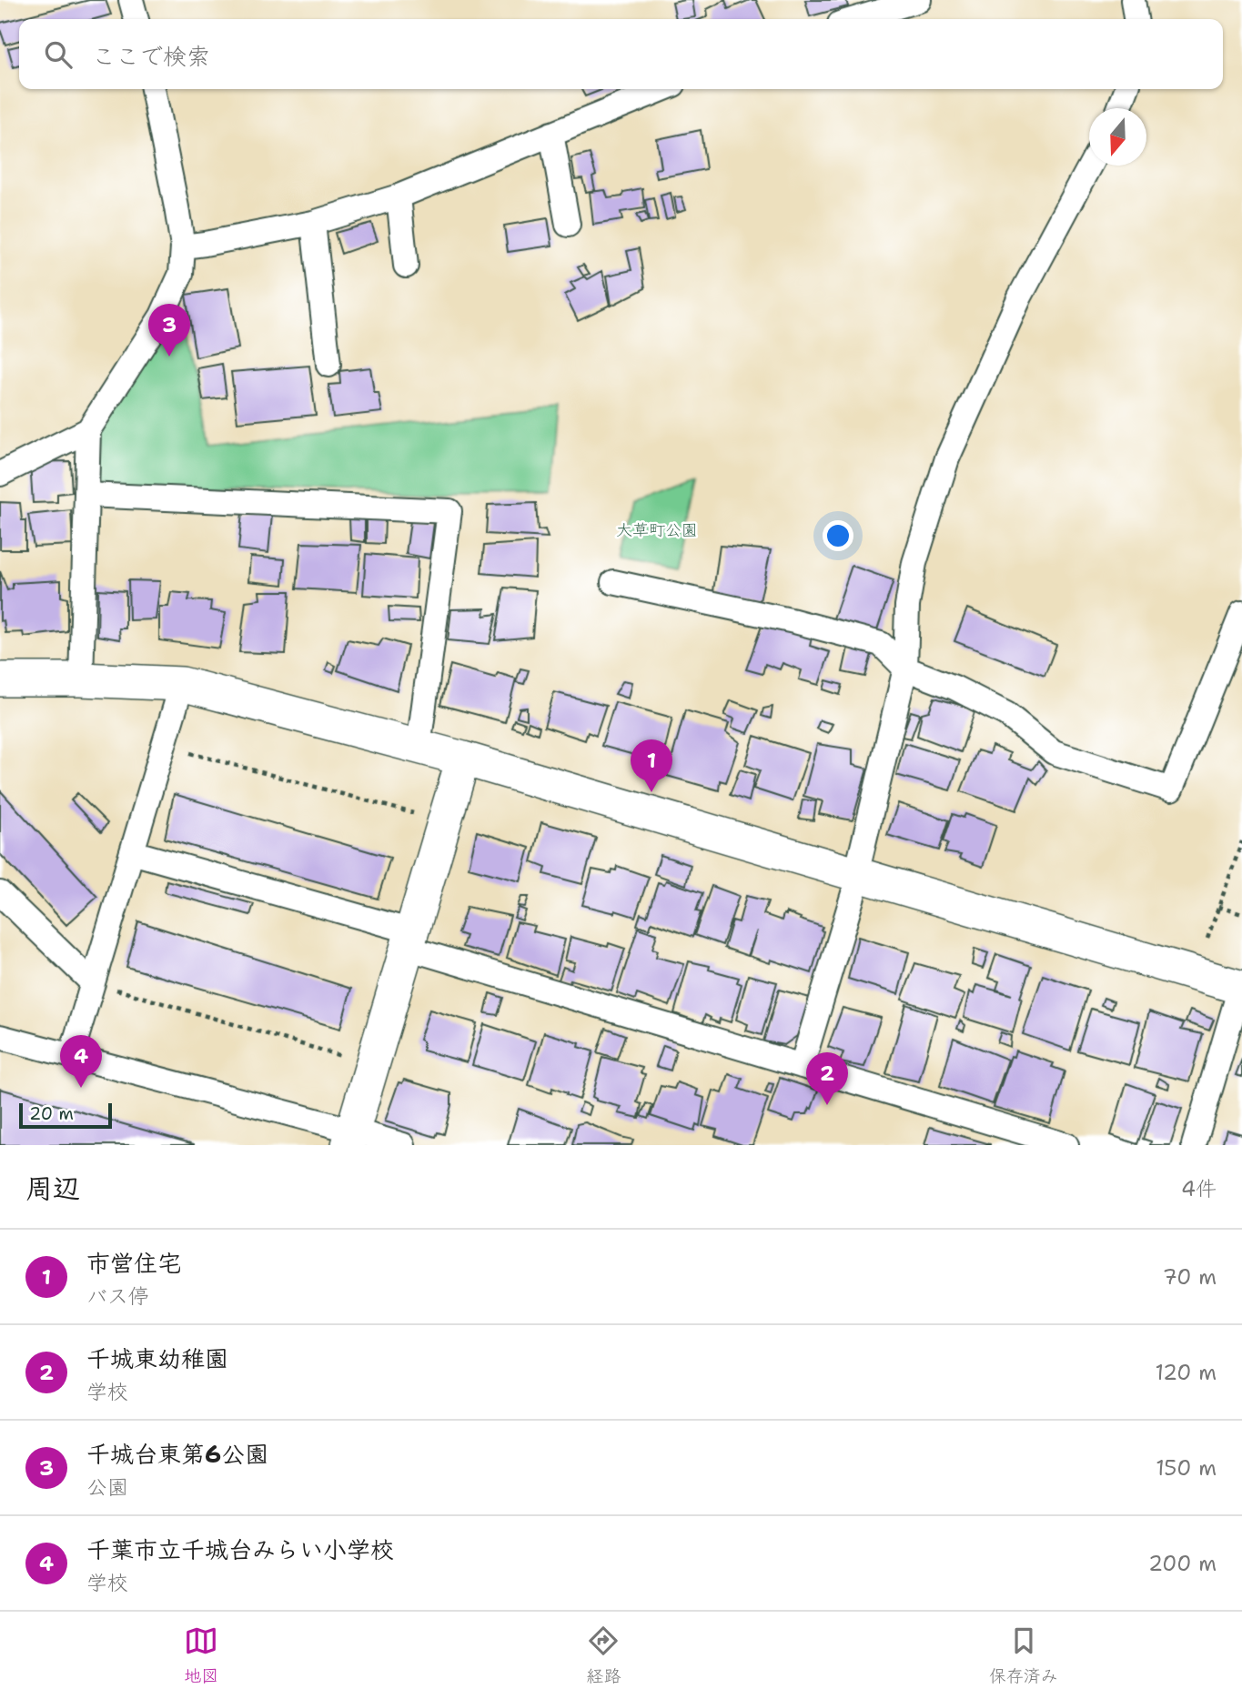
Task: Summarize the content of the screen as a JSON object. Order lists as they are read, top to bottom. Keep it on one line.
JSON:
{"parks":["大草町公園"],"scale_bar":"20 m","north":"bottom","page":{"search":"ここで検索","pins":["3","1","4","2"],"scale":"20 m","heading":["周辺","4件"],"list":[{"mark":"1","name":"市営住宅","note":"バス停","value":"70 m"},{"mark":"2","name":"千城東幼稚園","note":"学校","value":"120 m"},{"mark":"3","name":"千城台東第6公園","note":"公園","value":"150 m"},{"mark":"4","name":"千葉市立千城台みらい小学校","note":"学校","value":"200 m"}],"nav":["地図","経路","保存済み"]}}
